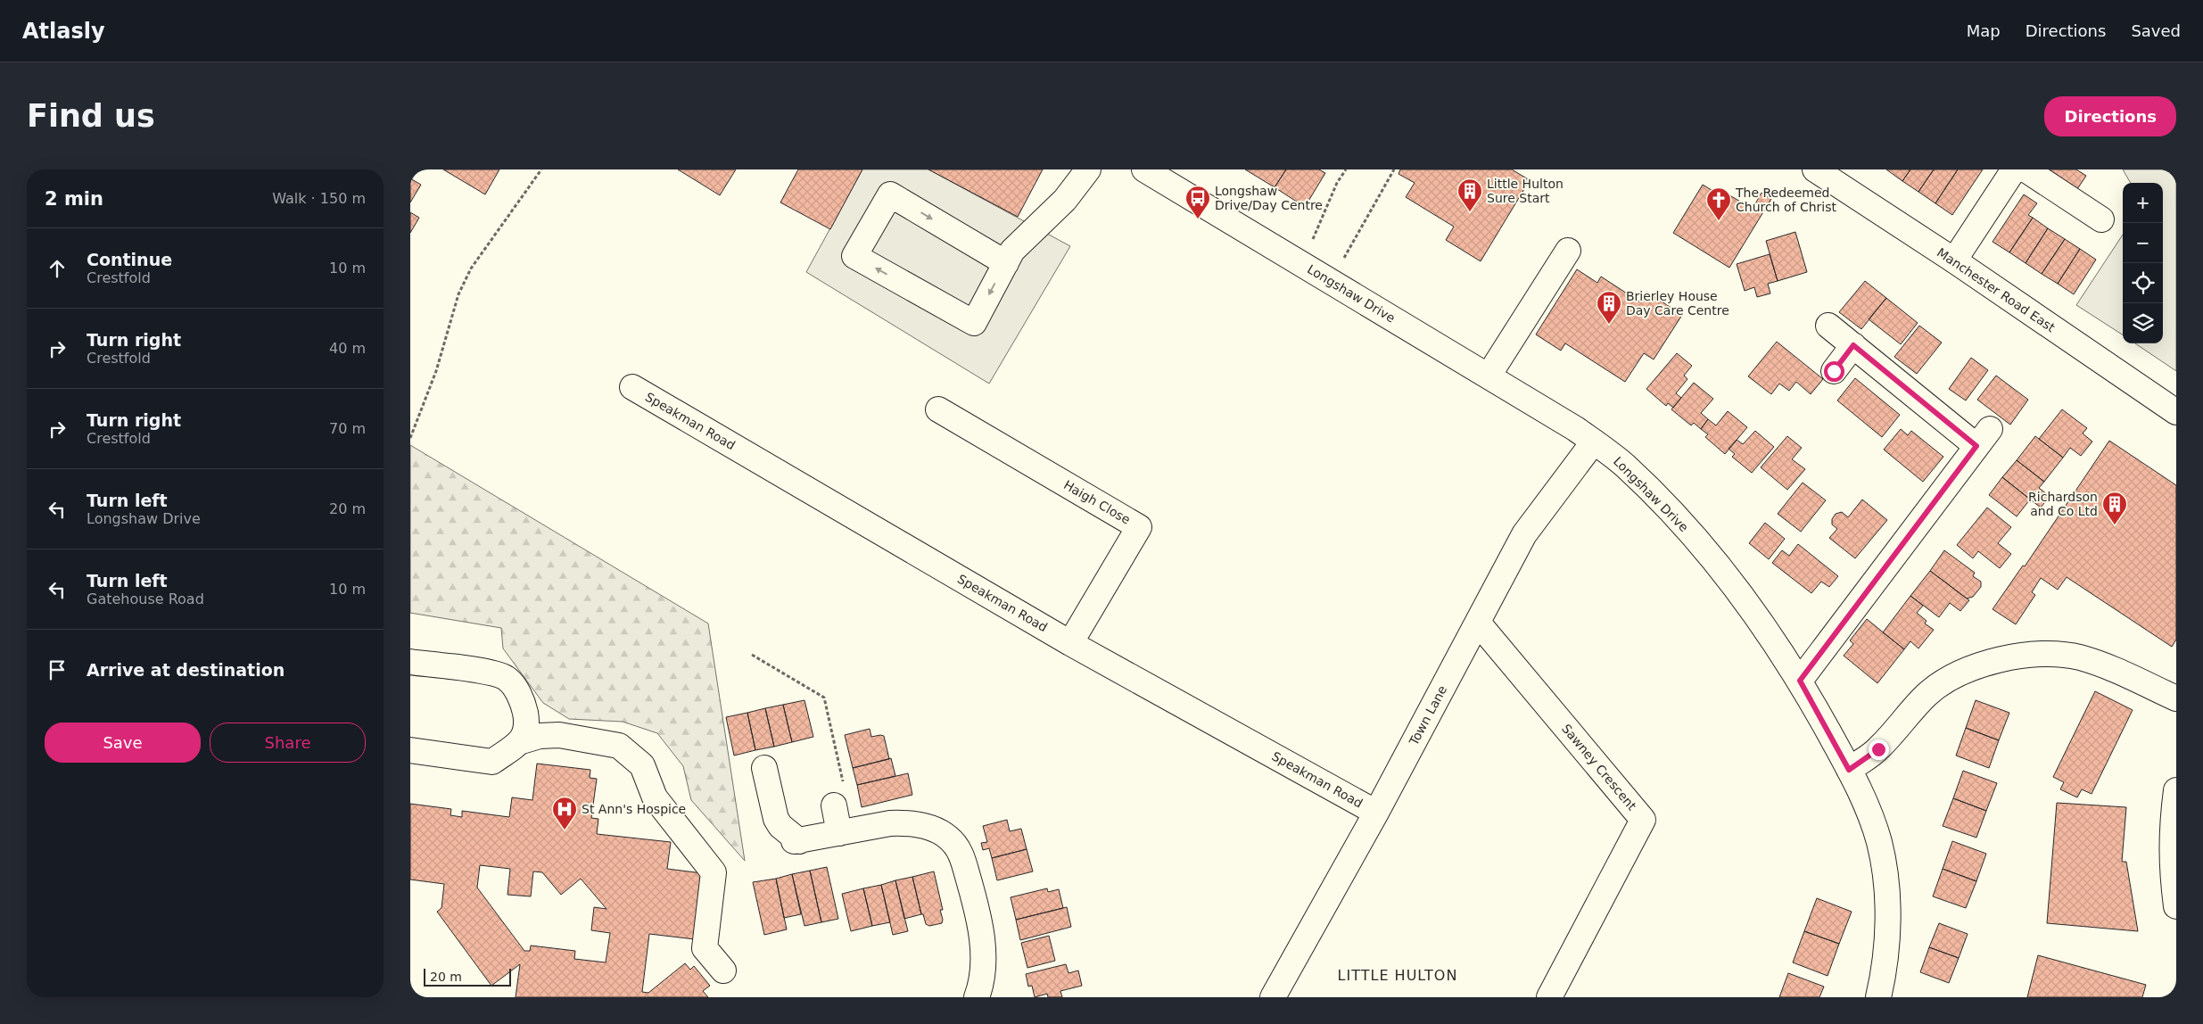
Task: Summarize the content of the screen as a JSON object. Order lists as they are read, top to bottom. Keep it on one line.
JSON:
{"streets":{"street":["Manchester Road East","Longshaw Drive","Speakman Road","Haigh Close","Town Lane","Sawney Crescent"]},"crossings":[["Longshaw Drive","Town Lane"],["Speakman Road","Haigh Close"],["Speakman Road","Town Lane"],["Town Lane","Sawney Crescent"]],"districts":["LITTLE HULTON"],"places":{"building":["Little Hulton Sure Start","Brierley House Day Care Centre","Richardson and Co Ltd"],"bus stop":["Longshaw Drive/Day Centre"],"church":["The Redeemed Church of Christ"],"hospital":["St Ann's Hospice"]},"scale_bar":"20 m","page":{"header":"Atlasly","nav":["Map","Directions","Saved"],"buttons":["Directions",["Save","Share"]],"title":"Find us","heading":["2 min","Walk · 150 m"],"map_buttons":["+","−"],"list":[["Continue","Crestfold","10 m"],["Turn right","Crestfold","40 m"],["Turn right","Crestfold","70 m"],["Turn left","Longshaw Drive","20 m"],["Turn left","Gatehouse Road","10 m"],"Arrive at destination"],"scale":"20 m"}}
